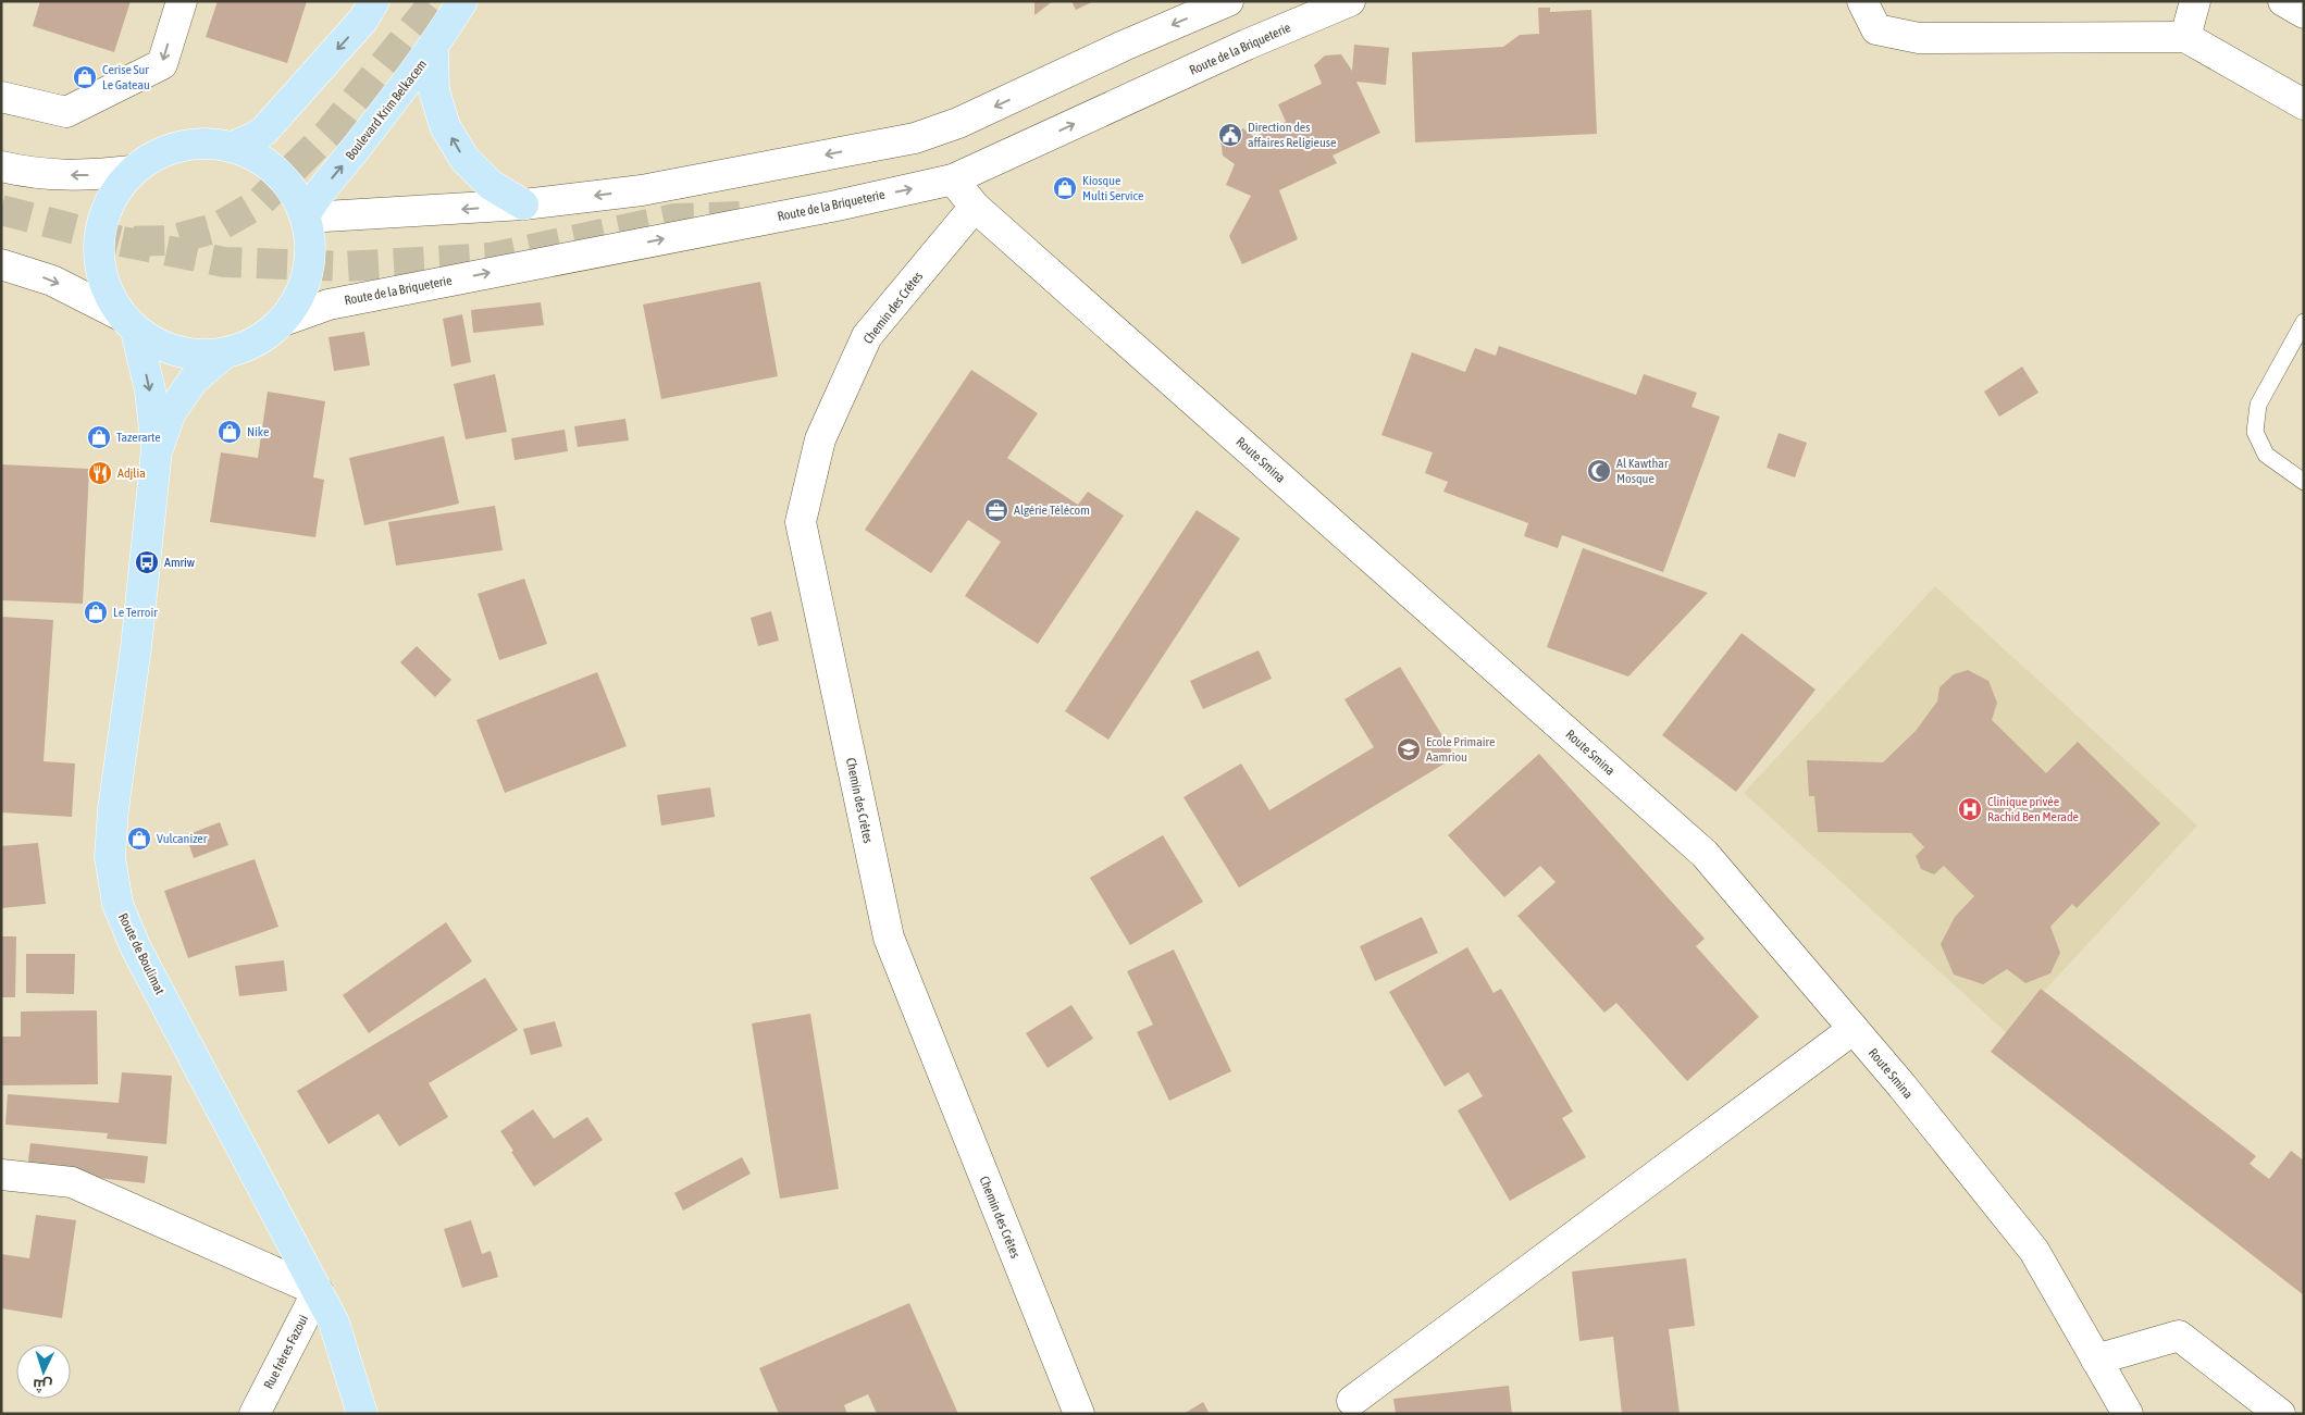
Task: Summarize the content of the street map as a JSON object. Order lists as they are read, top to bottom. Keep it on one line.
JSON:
{"streets":{"main road":["Boulevard Krim Belkacem","Route de Boulimat"],"street":["Route de la Briqueterie","Chemin des Crêtes","Route Smina","Rue frères Fazoui"]},"crossings":[["Route de la Briqueterie","Route Smina"],["Chemin des Crêtes","Route Smina"],["Route de Boulimat","Rue frères Fazoui"]],"places":{"shop":["Cerise Sur Le Gateau","Kiosque Multi Service","Nike","Tazerarte","Le Terroir","Vulcanizer"],"public building":["Direction des affaires Religieuse"],"mosque":["Al Kawthar Mosque"],"restaurant":["Adjlia"],"office":["Algérie Télécom"],"bus stop":["Amriw"],"school or university":["Ecole Primaire Aamriou"],"hospital":["Clinique privée Rachid Ben Merade"]},"north":"bottom"}
